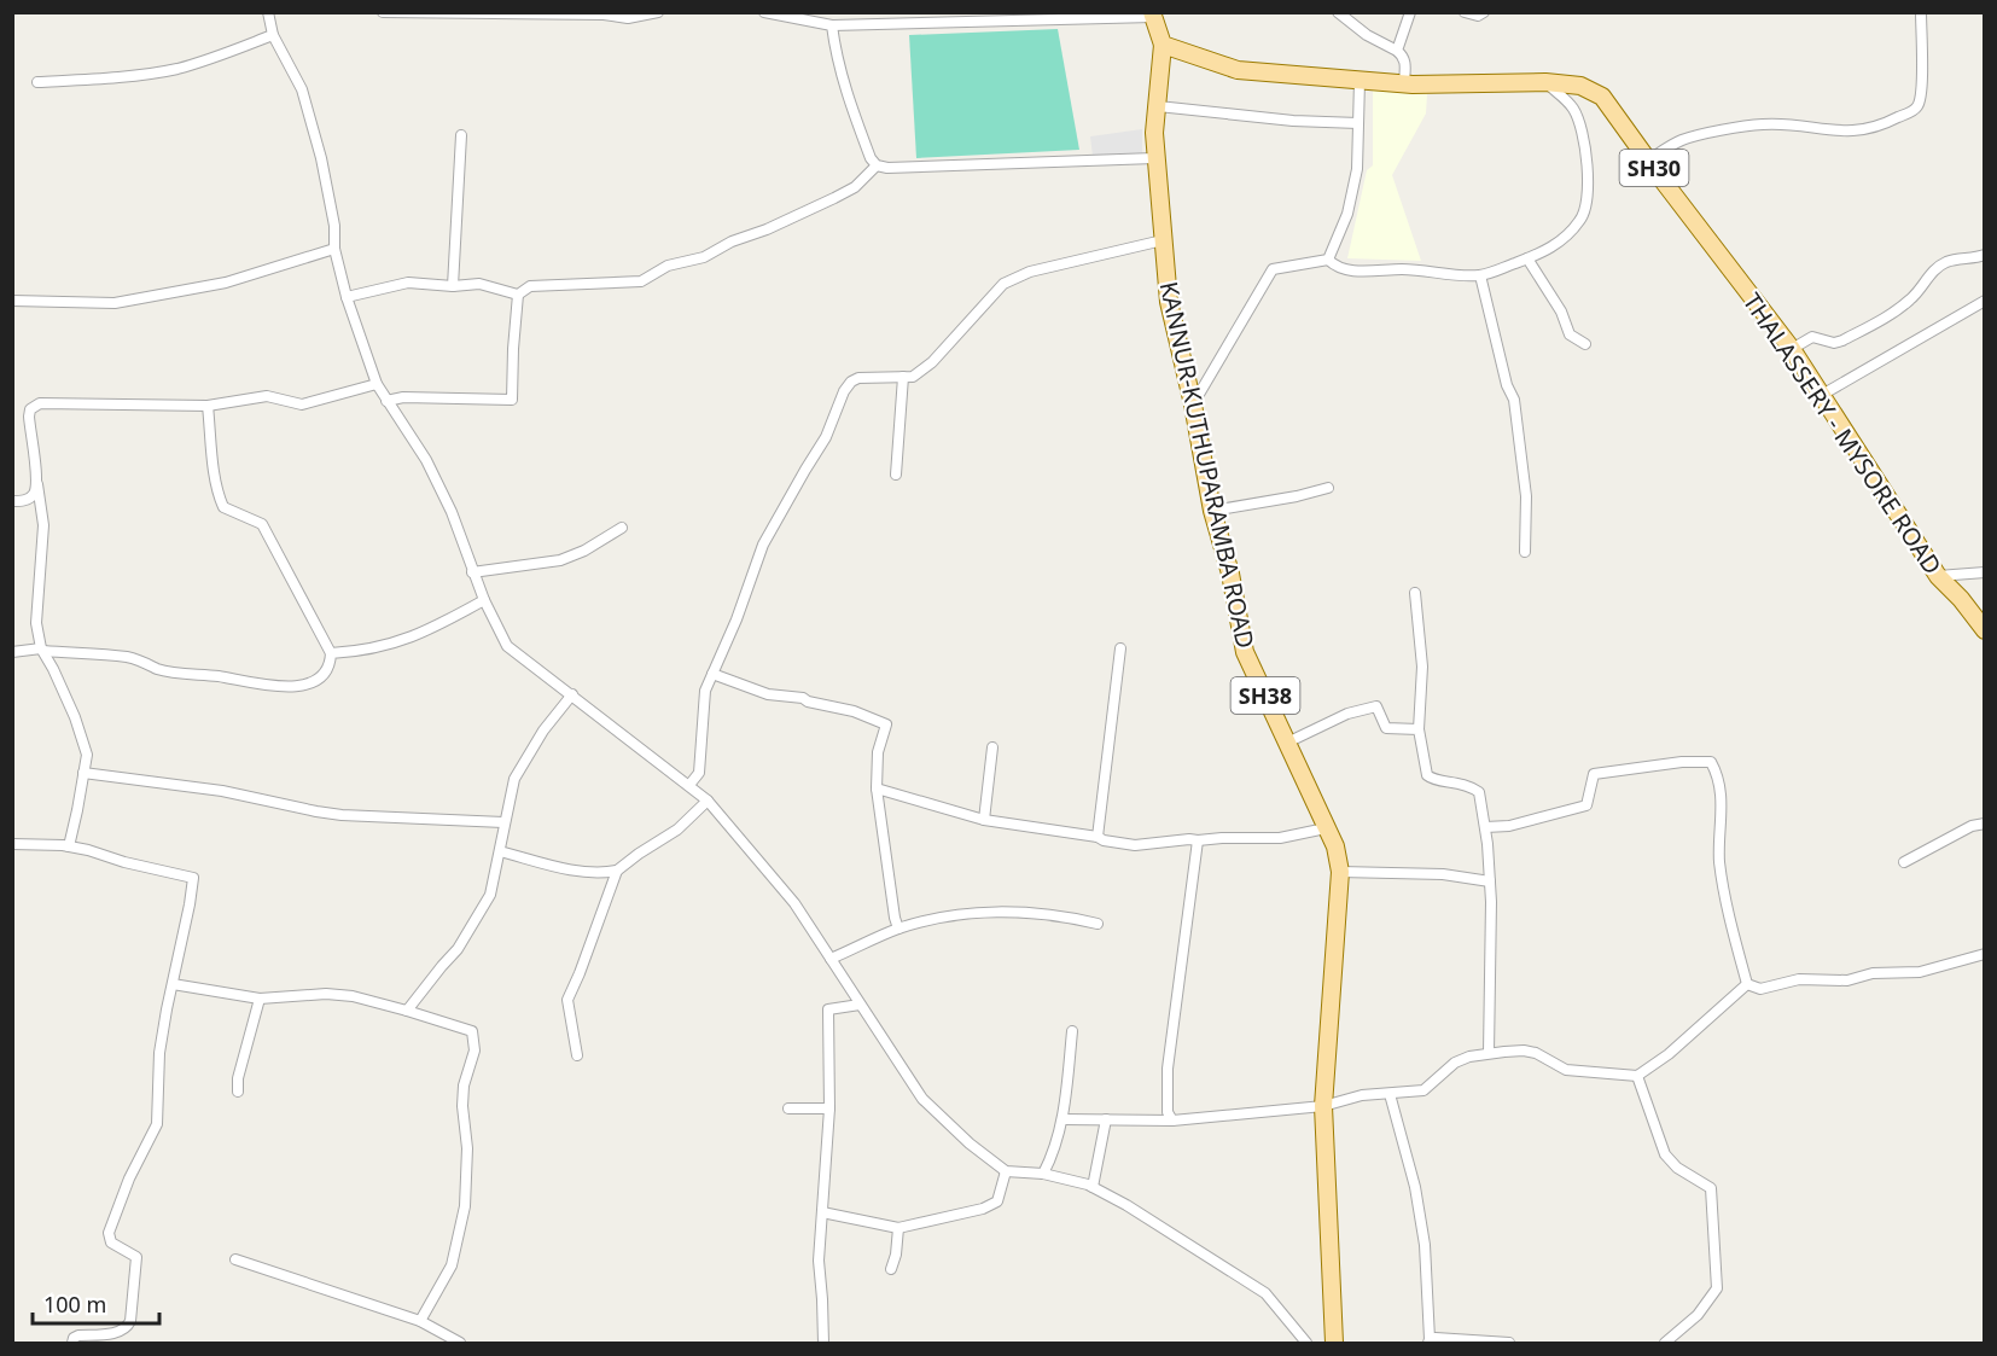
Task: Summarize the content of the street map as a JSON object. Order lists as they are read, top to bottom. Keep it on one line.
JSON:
{"streets":{"main road":["SH30","THALASSERY - MYSORE ROAD","KANNUR-KUTHUPARAMBA ROAD","SH38"]},"crossings":[["THALASSERY - MYSORE ROAD","KANNUR-KUTHUPARAMBA ROAD"]],"scale_bar":"100 m"}
